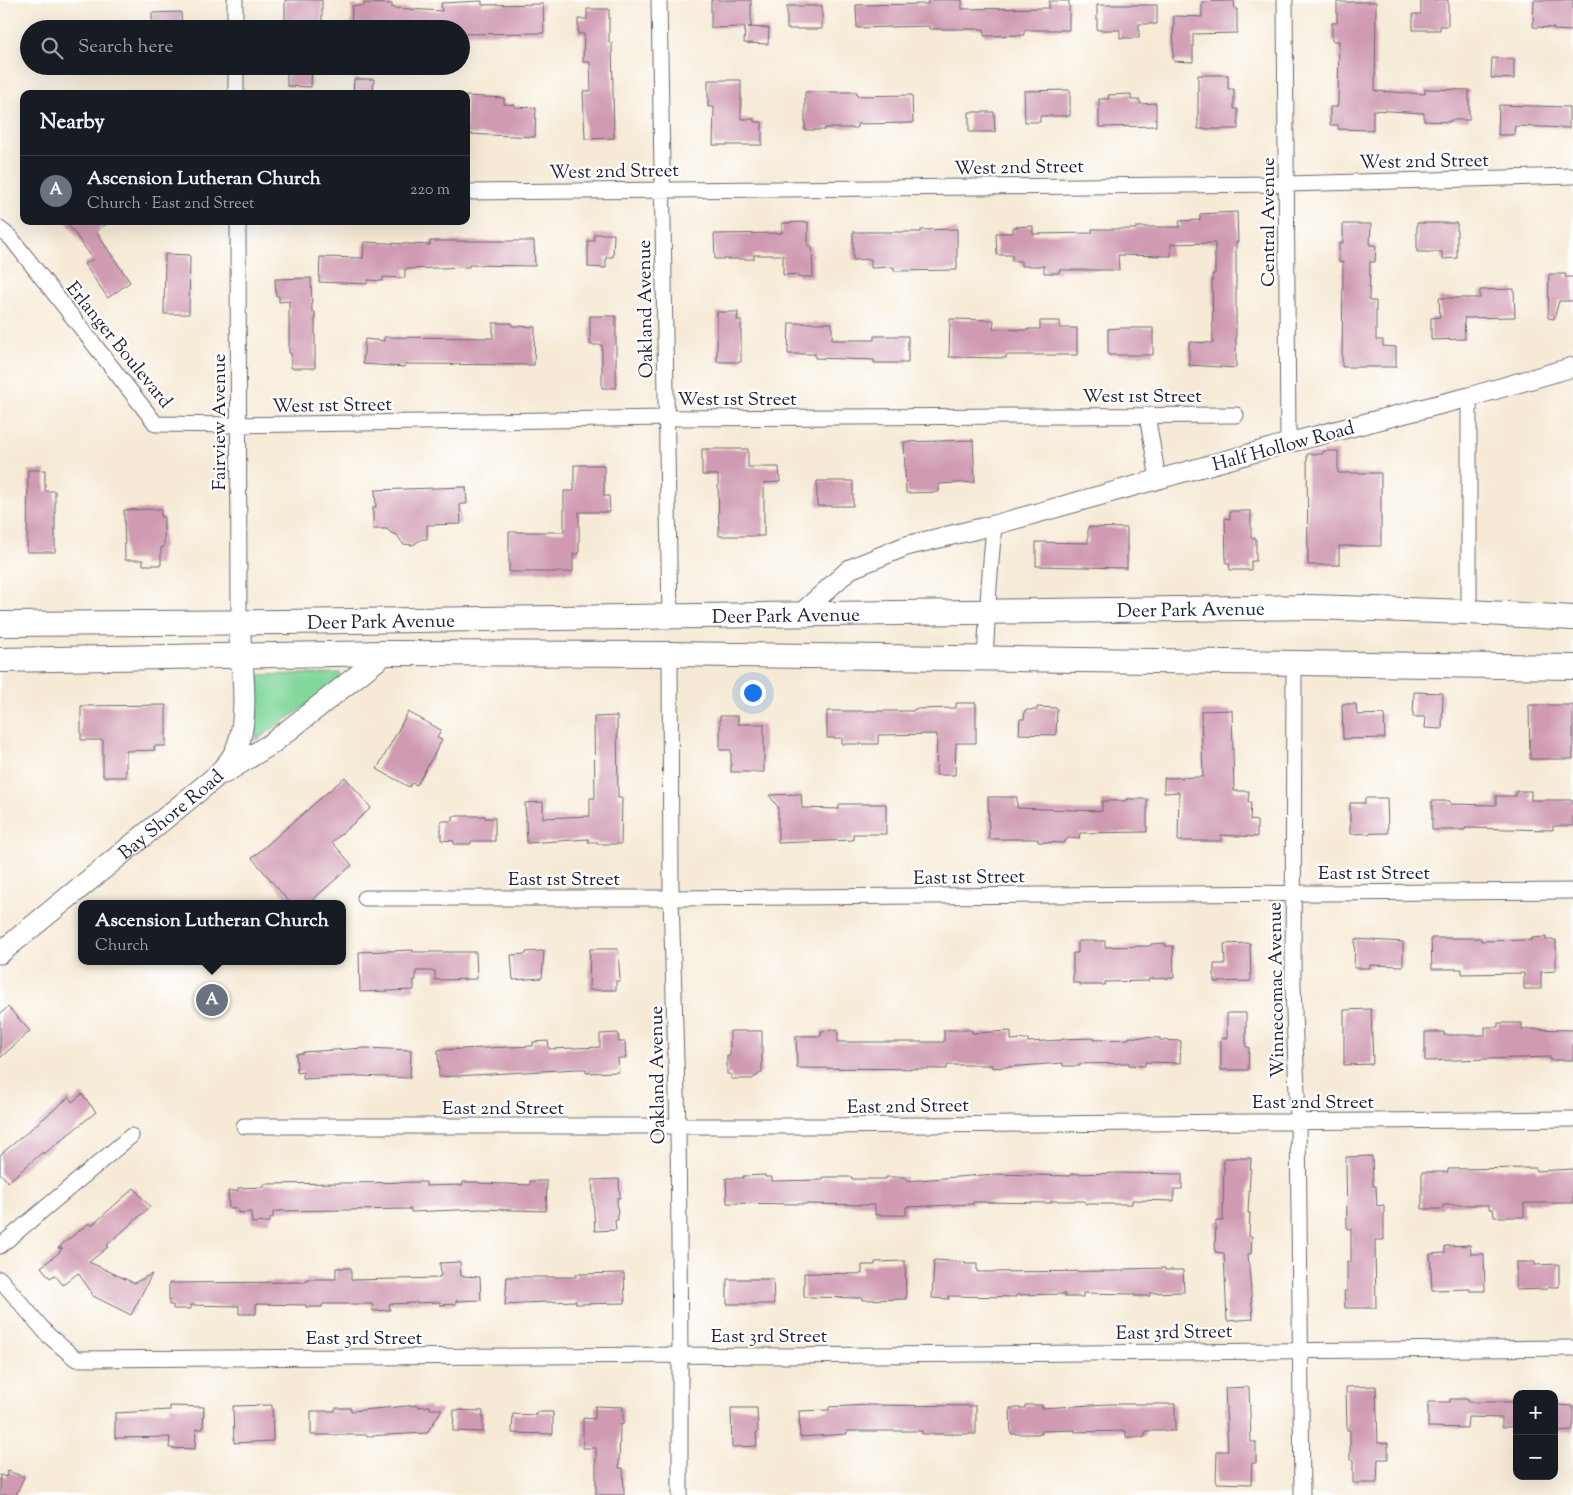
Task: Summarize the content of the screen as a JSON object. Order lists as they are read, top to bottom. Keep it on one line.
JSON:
{"streets":{"main road":["Deer Park Avenue","Bay Shore Road"],"street":["West 2nd Street","Central Avenue","Oakland Avenue","Erlanger Boulevard","West 1st Street","Fairview Avenue","Half Hollow Road","East 1st Street","Winnecomac Avenue","East 2nd Street","East 3rd Street"]},"crossings":[["West 2nd Street","Central Avenue"],["West 2nd Street","Oakland Avenue"],["Central Avenue","Half Hollow Road"],["Oakland Avenue","West 1st Street"],["Oakland Avenue","Deer Park Avenue"],["Oakland Avenue","East 1st Street"],["Oakland Avenue","East 2nd Street"],["Oakland Avenue","East 3rd Street"],["Erlanger Boulevard","West 1st Street"],["Erlanger Boulevard","Fairview Avenue"],["West 1st Street","Fairview Avenue"],["Fairview Avenue","Deer Park Avenue"],["Fairview Avenue","Bay Shore Road"],["Half Hollow Road","Deer Park Avenue"],["Deer Park Avenue","Bay Shore Road"],["Deer Park Avenue","Winnecomac Avenue"],["East 1st Street","Winnecomac Avenue"],["Winnecomac Avenue","East 2nd Street"],["Winnecomac Avenue","East 3rd Street"]],"page":{"search":"Search here","heading":"Nearby","list":[{"mark":"A","name":"Ascension Lutheran Church","note":"Church · East 2nd Street","value":"220 m"}],"popup":["Ascension Lutheran Church","Church"],"pins":"A","map_buttons":["+","−"]}}
